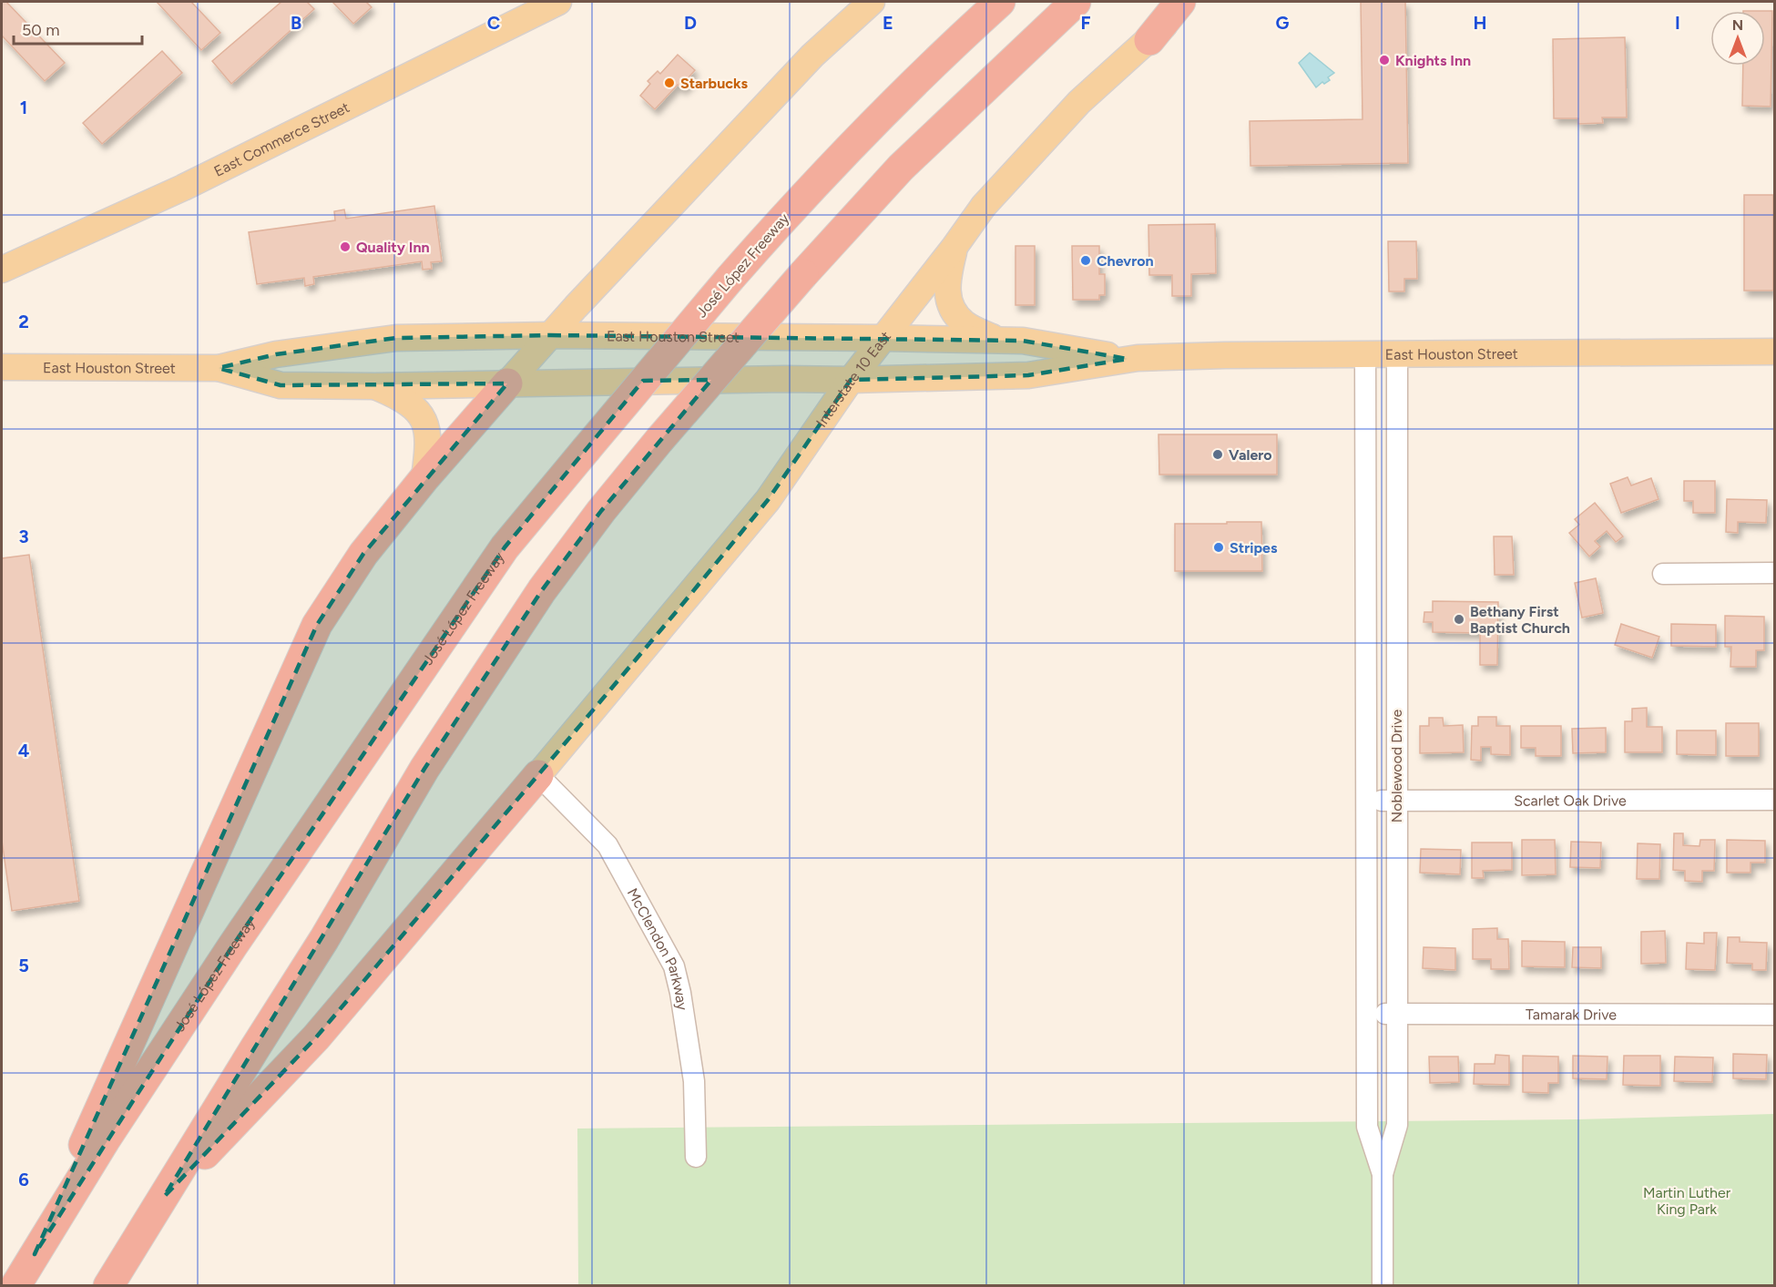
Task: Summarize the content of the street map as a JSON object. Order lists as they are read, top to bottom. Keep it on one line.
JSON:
{"streets":{"highway":["José López Freeway"],"main road":["East Commerce Street","East Houston Street","Interstate 10 East"],"street":["Noblewood Drive","Scarlet Oak Drive","McClendon Parkway","Tamarak Drive"]},"crossings":[["East Houston Street","Interstate 10 East"],["East Houston Street","Noblewood Drive"],["Interstate 10 East","McClendon Parkway"],["Noblewood Drive","Scarlet Oak Drive"],["Noblewood Drive","Tamarak Drive"]],"parks":["Martin Luther King Park"],"places":["Knights Inn","Starbucks","Quality Inn","Chevron","Valero","Stripes","Bethany First Baptist Church"],"scale_bar":"50 m","north":"top","grid":{"columns":["B","C","D","E","F","G","H","I"],"rows":["1","2","3","4","5","6"]}}
